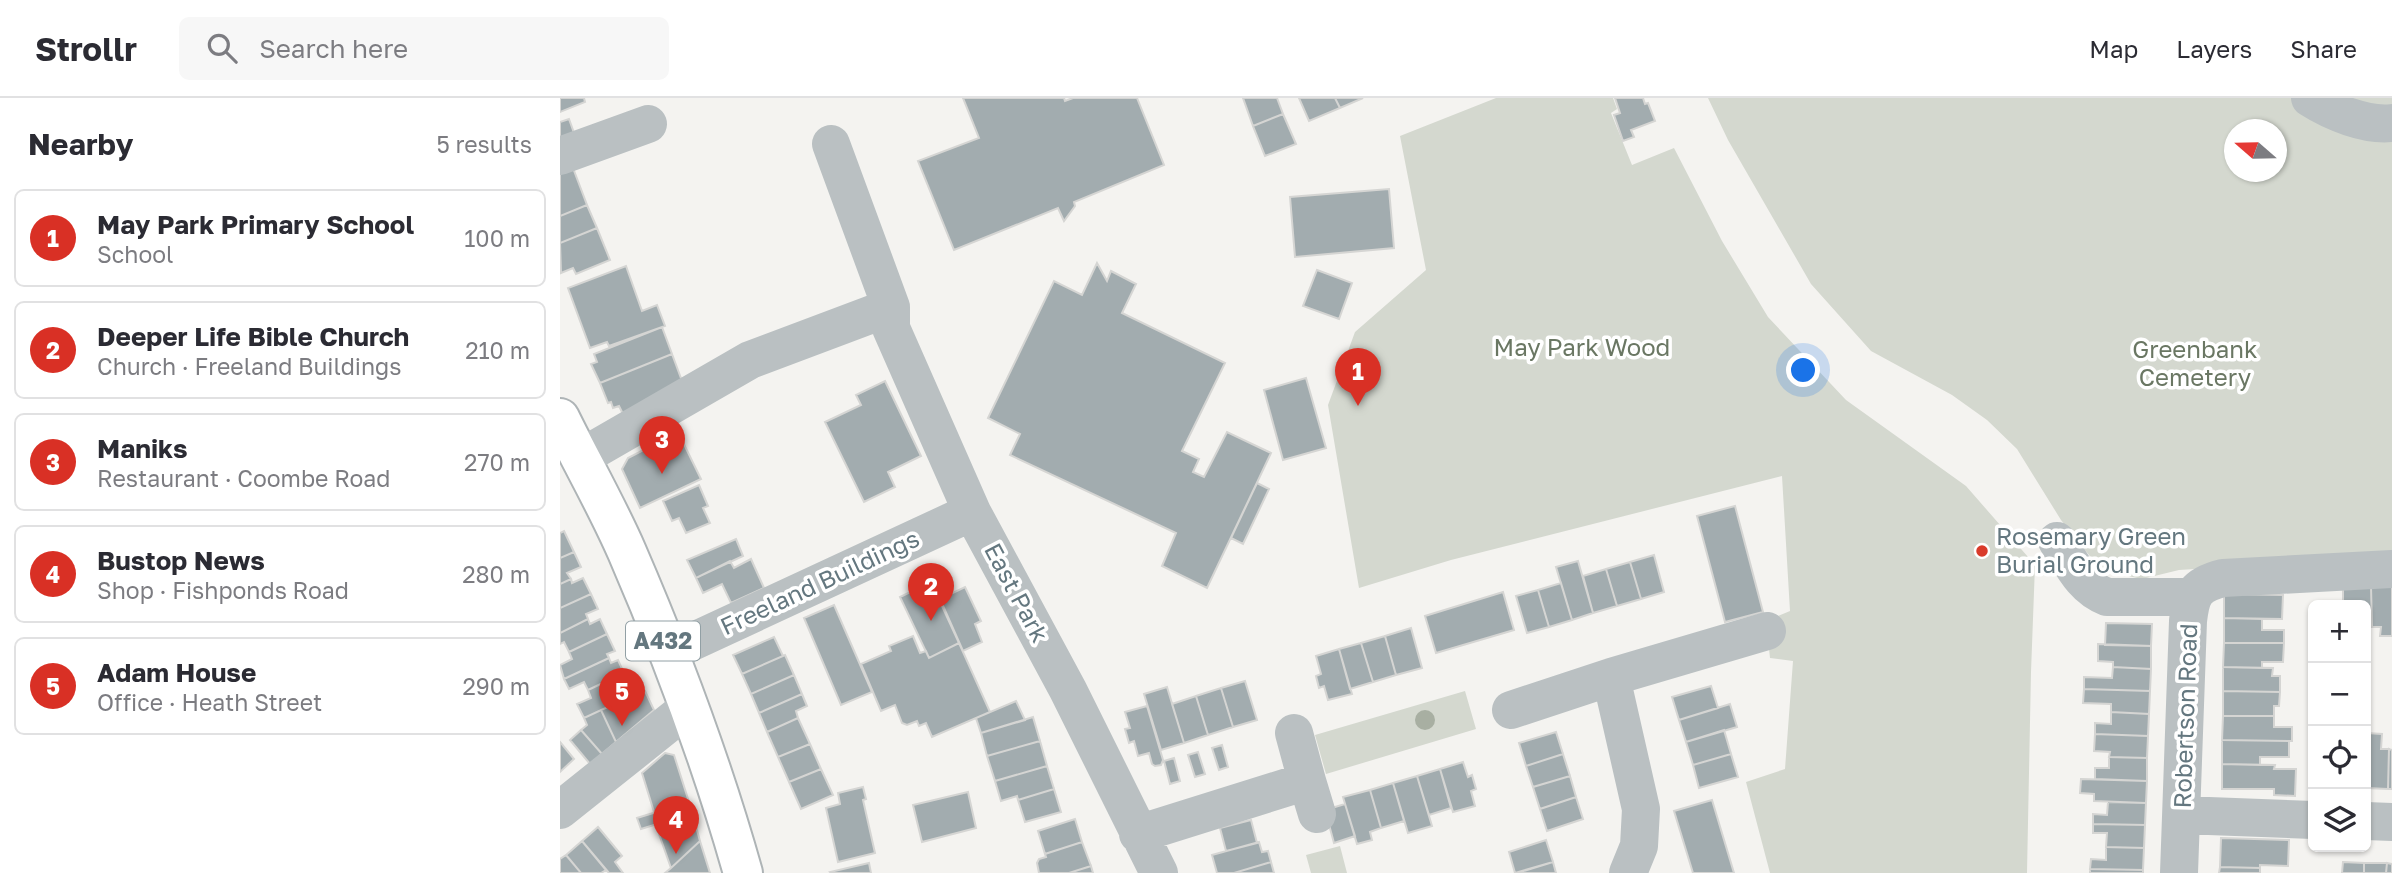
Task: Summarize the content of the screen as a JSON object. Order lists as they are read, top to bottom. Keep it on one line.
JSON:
{"streets":{"main road":["A432"],"street":["Freeland Buildings","East Park","Robertson Road"]},"crossings":[["Freeland Buildings","East Park"],["Freeland Buildings","A432"]],"parks":["May Park Wood","Greenbank Cemetery"],"places":["Rosemary Green Burial Ground"],"north":"left","page":{"header":"Strollr","search":"Search here","nav":["Map","Layers","Share"],"heading":["Nearby","5 results"],"list":[{"mark":"1","name":"May Park Primary School","note":"School","value":"100 m"},{"mark":"2","name":"Deeper Life Bible Church","note":"Church · Freeland Buildings","value":"210 m"},{"mark":"3","name":"Maniks","note":"Restaurant · Coombe Road","value":"270 m"},{"mark":"4","name":"Bustop News","note":"Shop · Fishponds Road","value":"280 m"},{"mark":"5","name":"Adam House","note":"Office · Heath Street","value":"290 m"}],"pins":["1","3","2","5","4"],"map_buttons":["+","−"]}}
